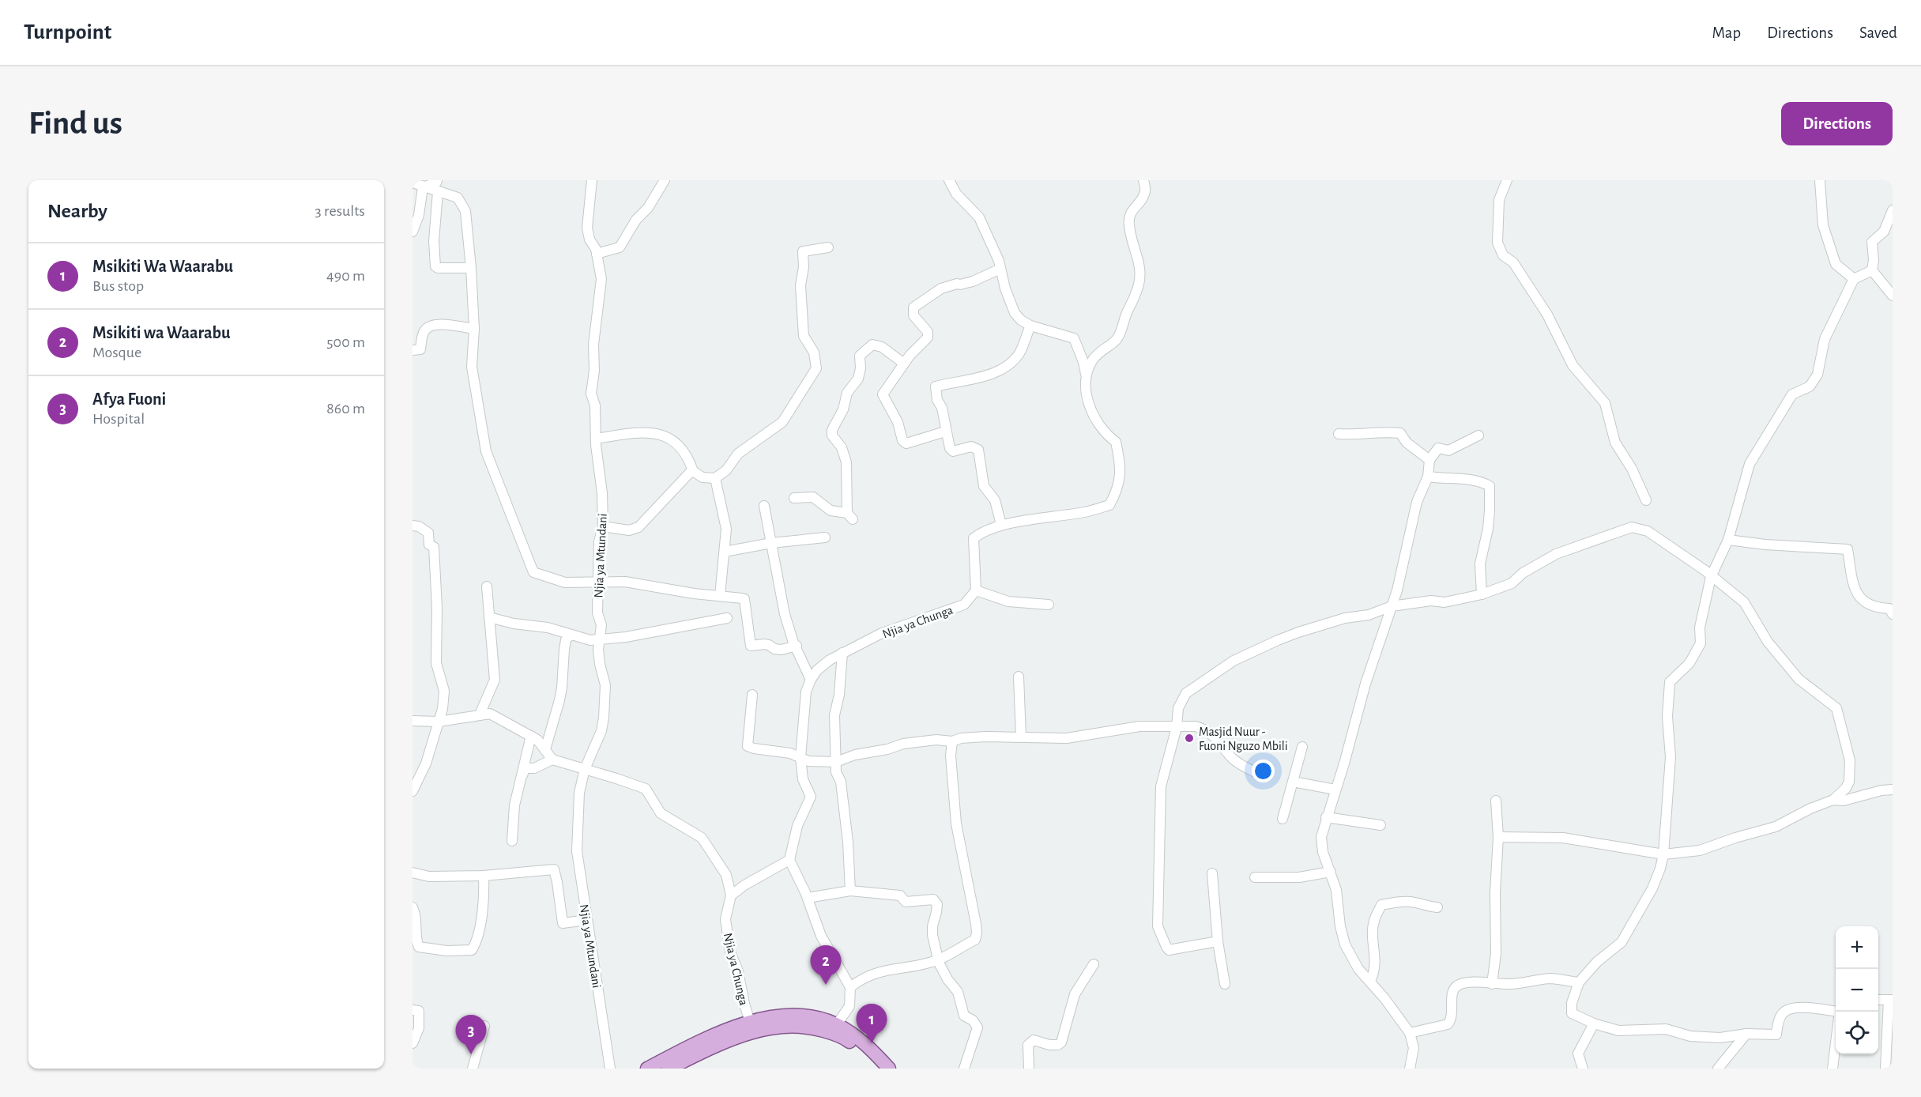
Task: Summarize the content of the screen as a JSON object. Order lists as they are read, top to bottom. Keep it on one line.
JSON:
{"streets":{"street":["Njia ya Mtundani","Njia ya Chunga"]},"places":["Masjid Nuur - Fuoni Nguzo Mbili"],"page":{"header":"Turnpoint","nav":["Map","Directions","Saved"],"buttons":"Directions","title":"Find us","heading":["Nearby","3 results"],"list":[{"mark":"1","name":"Msikiti Wa Waarabu","note":"Bus stop","value":"490 m"},{"mark":"2","name":"Msikiti wa Waarabu","note":"Mosque","value":"500 m"},{"mark":"3","name":"Afya Fuoni","note":"Hospital","value":"860 m"}],"map_buttons":["+","−"],"pins":["2","1","3"]}}
